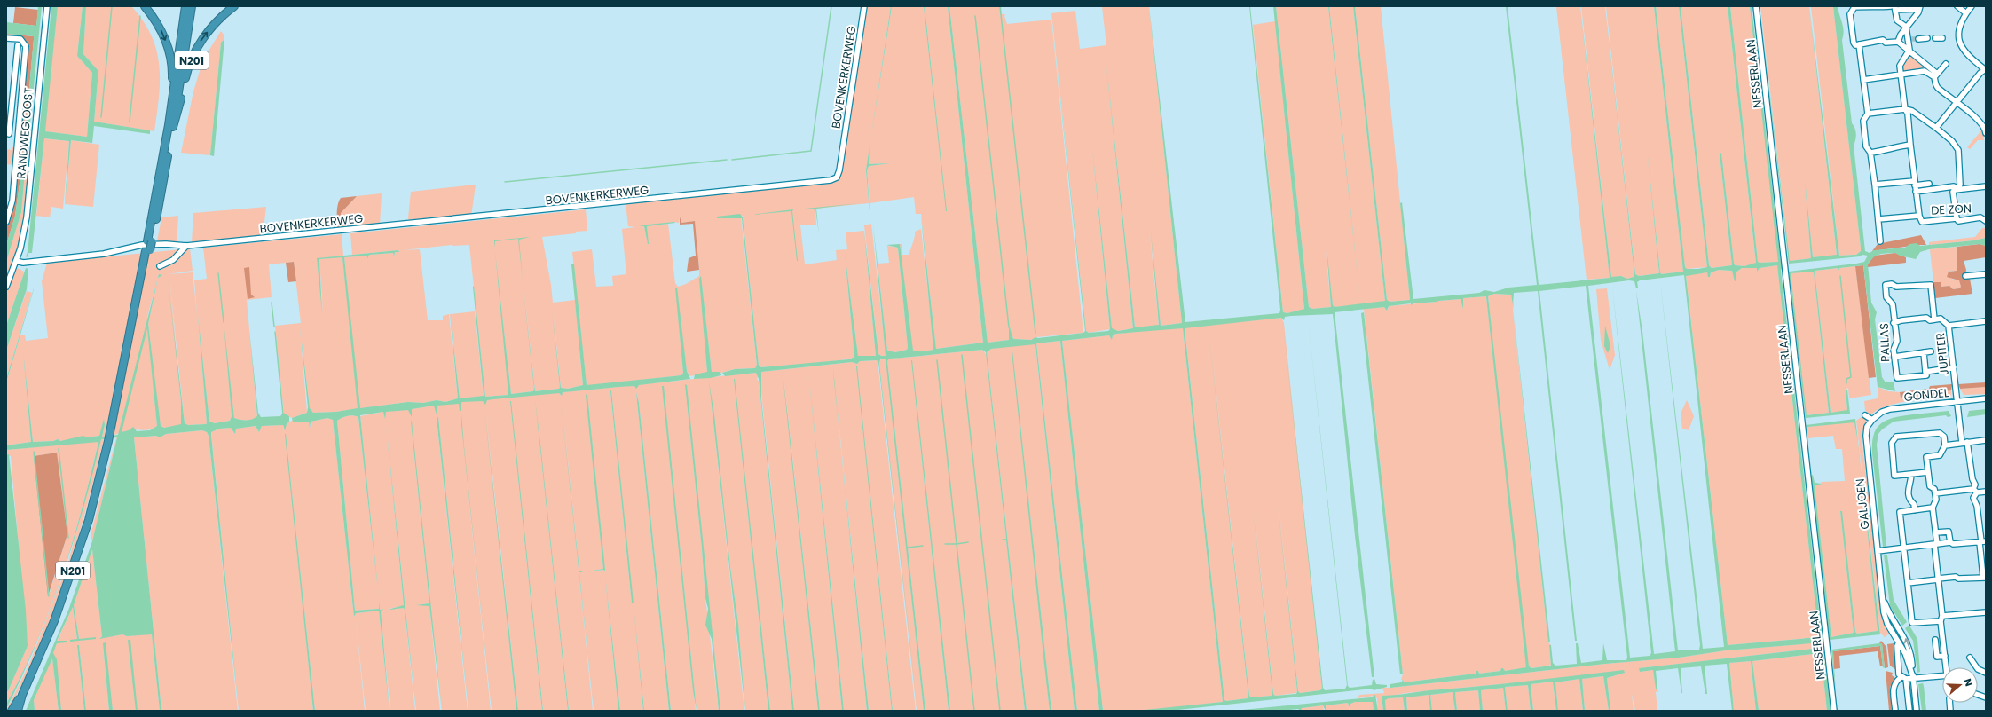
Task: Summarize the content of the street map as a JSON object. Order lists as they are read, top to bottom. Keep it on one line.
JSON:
{"streets":{"highway":["N201"],"street":["NESSERLAAN","BOVENKERKERWEG","RANDWEG OOST","DE ZON","PALLAS","JUPITER","GONDEL","GALJOEN"]},"crossings":[["BOVENKERKERWEG","RANDWEG OOST"],["PALLAS","JUPITER"],["JUPITER","GONDEL"],["GONDEL","GALJOEN"]],"north":"right"}
